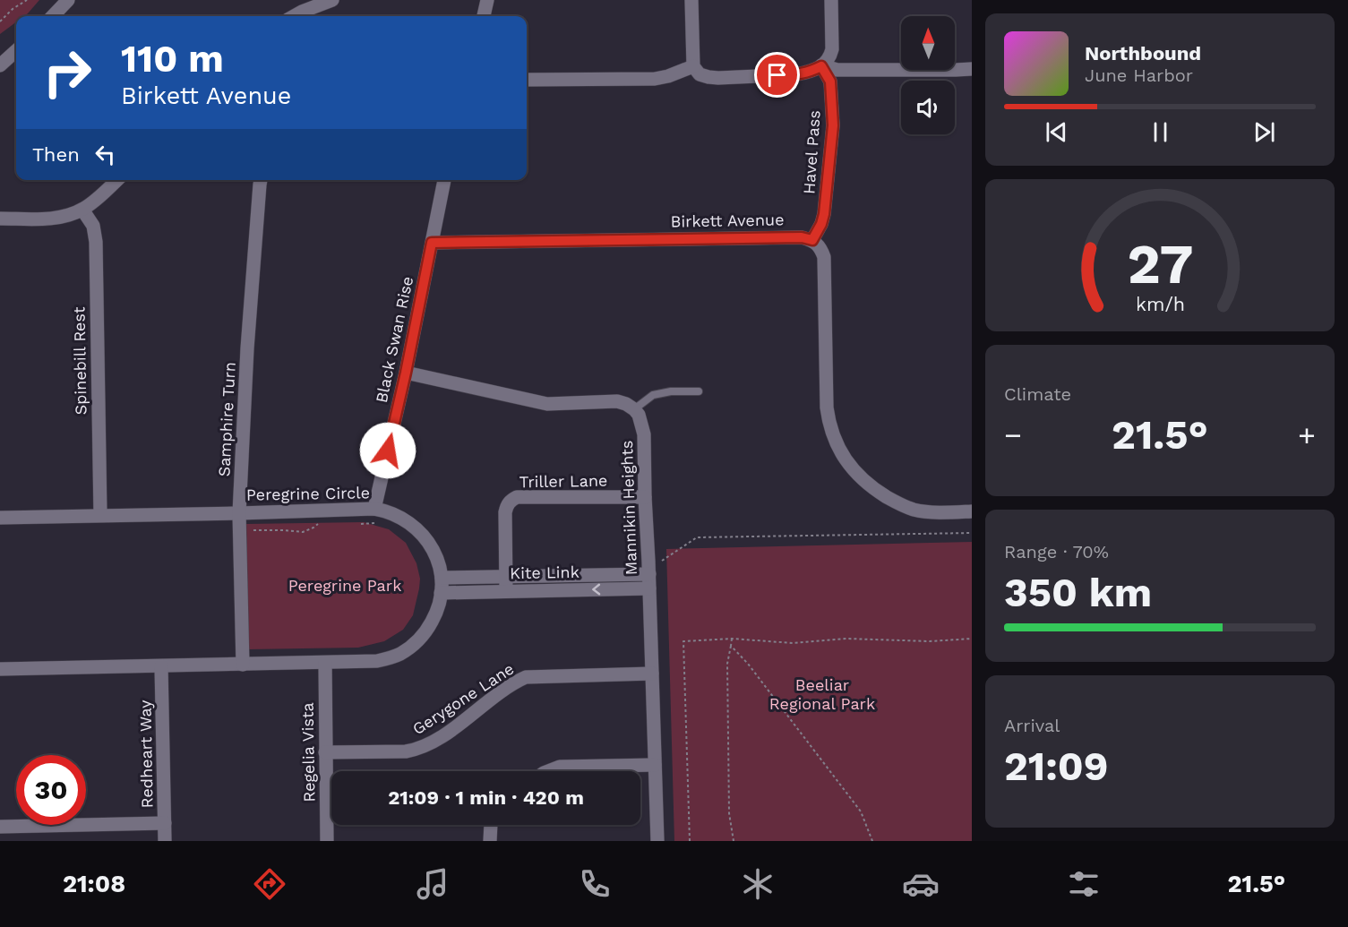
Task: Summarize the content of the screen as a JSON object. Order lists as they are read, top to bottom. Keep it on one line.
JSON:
{"streets":{"street":["Havel Pass","Birkett Avenue","Black Swan Rise","Spinebill Rest","Samphire Turn","Triller Lane","Peregrine Circle","Mannikin Heights","Kite Link","Gerygone Lane","Regelia Vista","Redheart Way"]},"crossings":[["Havel Pass","Birkett Avenue"],["Birkett Avenue","Black Swan Rise"],["Black Swan Rise","Peregrine Circle"],["Spinebill Rest","Peregrine Circle"],["Samphire Turn","Peregrine Circle"],["Triller Lane","Mannikin Heights"],["Triller Lane","Kite Link"],["Peregrine Circle","Kite Link"],["Peregrine Circle","Regelia Vista"],["Peregrine Circle","Redheart Way"],["Mannikin Heights","Kite Link"],["Mannikin Heights","Gerygone Lane"],["Gerygone Lane","Regelia Vista"]],"parks":["Peregrine Park","Beeliar Regional Park"],"north":"top","page":{"turn":["110 m","Birkett Avenue"],"song":["Northbound","June Harbor"],"then":"Then","tile":["Climate",["Range · 70%","350 km"],["Arrival","21:09"]],"heat":["−","21.5°","+"],"limit":"30","trip":"21:09 · 1 min · 420 m","tabs":["21:08","21.5°"],"gauge":["27","km/h"]}}
